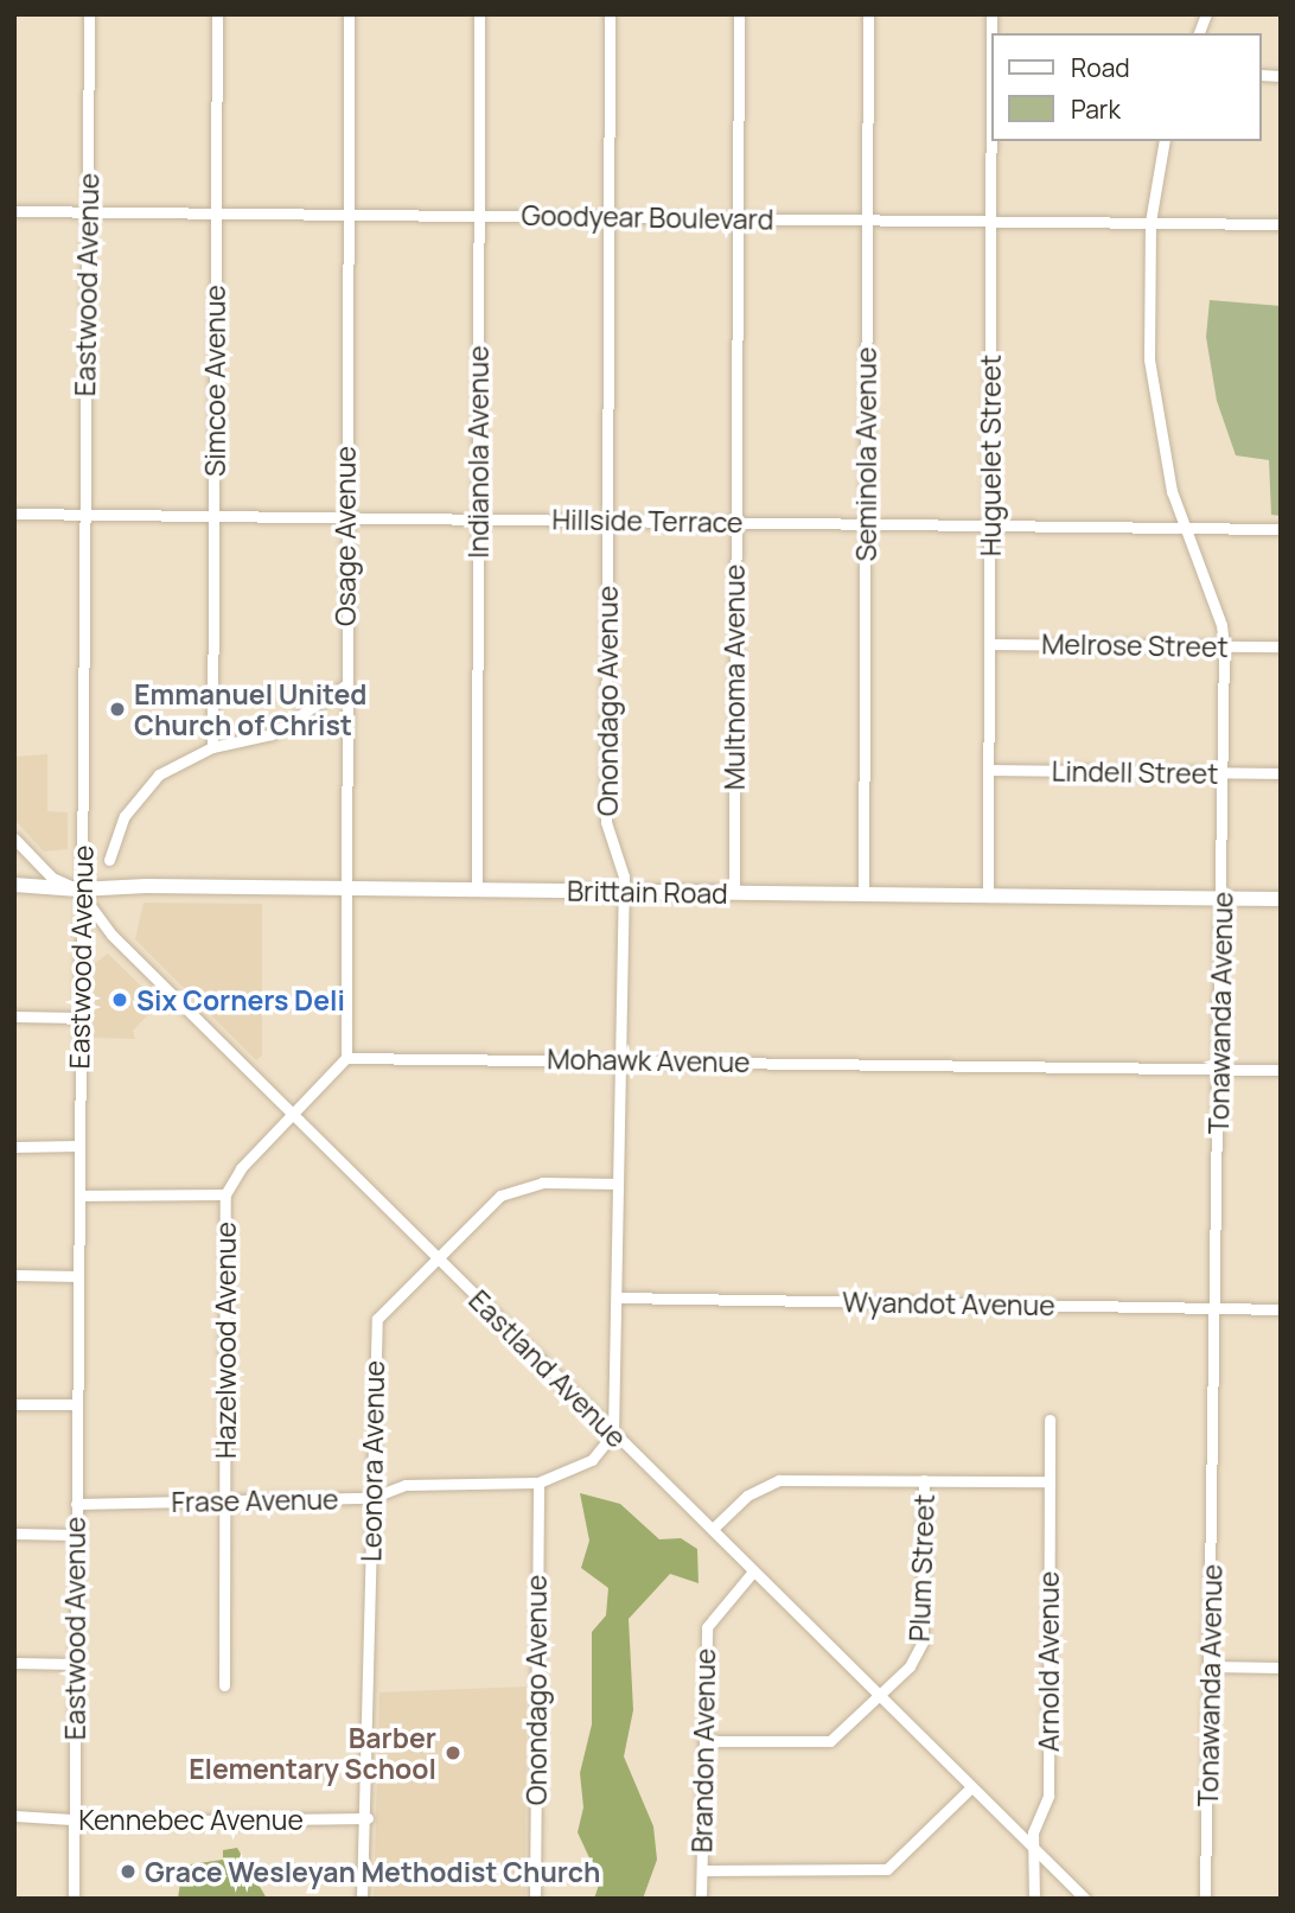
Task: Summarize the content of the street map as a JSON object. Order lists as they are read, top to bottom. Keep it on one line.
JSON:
{"streets":{"main road":["Brittain Road"],"street":["Goodyear Boulevard","Eastwood Avenue","Simcoe Avenue","Indianola Avenue","Seminola Avenue","Huguelet Street","Hillside Terrace","Osage Avenue","Melrose Street","Multnoma Avenue","Onondago Avenue","Lindell Street","Tonawanda Avenue","Mohawk Avenue","Wyandot Avenue","Hazelwood Avenue","Eastland Avenue","Leonora Avenue","Frase Avenue","Plum Street","Arnold Avenue","Brandon Avenue","Kennebec Avenue"]},"crossings":[["Goodyear Boulevard","Eastwood Avenue"],["Goodyear Boulevard","Simcoe Avenue"],["Goodyear Boulevard","Indianola Avenue"],["Goodyear Boulevard","Seminola Avenue"],["Goodyear Boulevard","Huguelet Street"],["Goodyear Boulevard","Osage Avenue"],["Goodyear Boulevard","Multnoma Avenue"],["Goodyear Boulevard","Onondago Avenue"],["Goodyear Boulevard","Tonawanda Avenue"],["Eastwood Avenue","Hillside Terrace"],["Eastwood Avenue","Brittain Road"],["Eastwood Avenue","Eastland Avenue"],["Eastwood Avenue","Frase Avenue"],["Eastwood Avenue","Kennebec Avenue"],["Simcoe Avenue","Hillside Terrace"],["Indianola Avenue","Hillside Terrace"],["Indianola Avenue","Brittain Road"],["Seminola Avenue","Hillside Terrace"],["Seminola Avenue","Brittain Road"],["Huguelet Street","Hillside Terrace"],["Huguelet Street","Melrose Street"],["Huguelet Street","Lindell Street"],["Huguelet Street","Brittain Road"],["Hillside Terrace","Osage Avenue"],["Hillside Terrace","Multnoma Avenue"],["Hillside Terrace","Onondago Avenue"],["Hillside Terrace","Tonawanda Avenue"],["Osage Avenue","Brittain Road"],["Osage Avenue","Mohawk Avenue"],["Melrose Street","Tonawanda Avenue"],["Multnoma Avenue","Brittain Road"],["Onondago Avenue","Brittain Road"],["Onondago Avenue","Mohawk Avenue"],["Onondago Avenue","Wyandot Avenue"],["Onondago Avenue","Eastland Avenue"],["Onondago Avenue","Leonora Avenue"],["Onondago Avenue","Frase Avenue"],["Lindell Street","Tonawanda Avenue"],["Brittain Road","Tonawanda Avenue"],["Brittain Road","Eastland Avenue"],["Tonawanda Avenue","Mohawk Avenue"],["Tonawanda Avenue","Wyandot Avenue"],["Hazelwood Avenue","Frase Avenue"],["Eastland Avenue","Leonora Avenue"],["Eastland Avenue","Frase Avenue"],["Eastland Avenue","Plum Street"],["Eastland Avenue","Arnold Avenue"],["Eastland Avenue","Brandon Avenue"],["Leonora Avenue","Frase Avenue"],["Leonora Avenue","Kennebec Avenue"],["Plum Street","Brandon Avenue"]],"places":["Emmanuel United Church of Christ","Six Corners Deli","Barber Elementary School","Grace Wesleyan Methodist Church"],"legend":["Road","Park"]}
